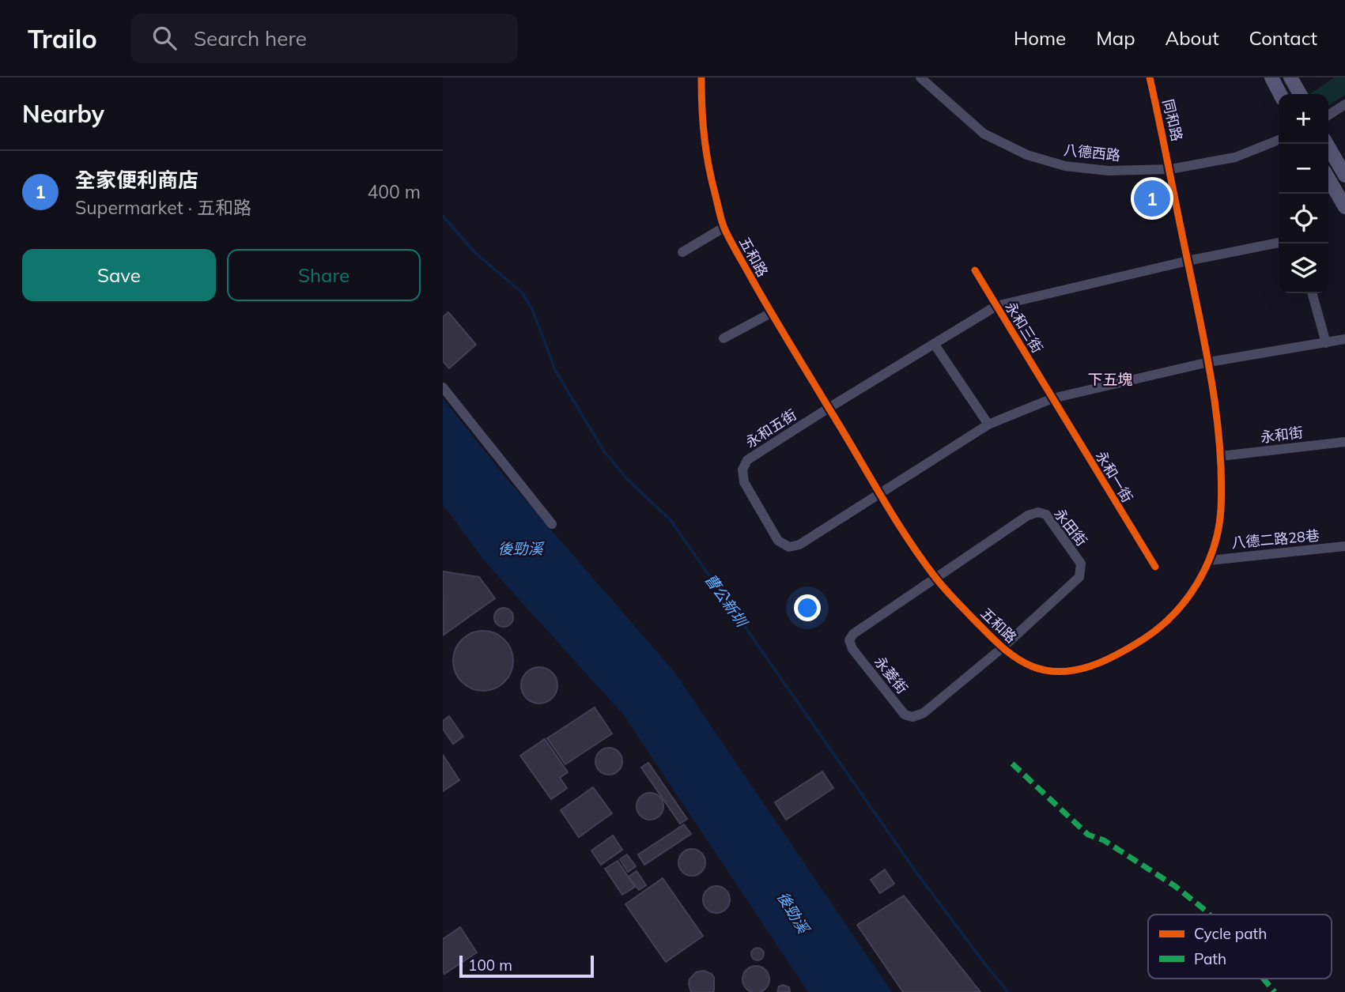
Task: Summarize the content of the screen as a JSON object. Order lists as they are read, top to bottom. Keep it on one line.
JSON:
{"streets":{"street":["同和路","八德西路","五和路","永和三街","永和五街","永和街","永和一街","永田街","八德二路28巷","永菱街"]},"crossings":[["同和路","八德西路"],["同和路","五和路"],["八德西路","五和路"],["五和路","永和三街"],["五和路","永和五街"],["五和路","永和街"],["五和路","永田街"],["五和路","八德二路28巷"],["五和路","永菱街"],["永和三街","永和五街"],["永和三街","永和一街"],["永田街","永菱街"]],"districts":["下五塊"],"water":["後勁溪","曹公新圳"],"legend":["Cycle path","Path"],"scale_bar":"100 m","page":{"header":"Trailo","search":"Search here","nav":["Home","Map","About","Contact"],"heading":"Nearby","map_buttons":["+","−"],"list":[{"mark":"1","name":"全家便利商店","note":"Supermarket · 五和路","value":"400 m"}],"pins":"1","buttons":["Save","Share"],"scale":"100 m"}}
